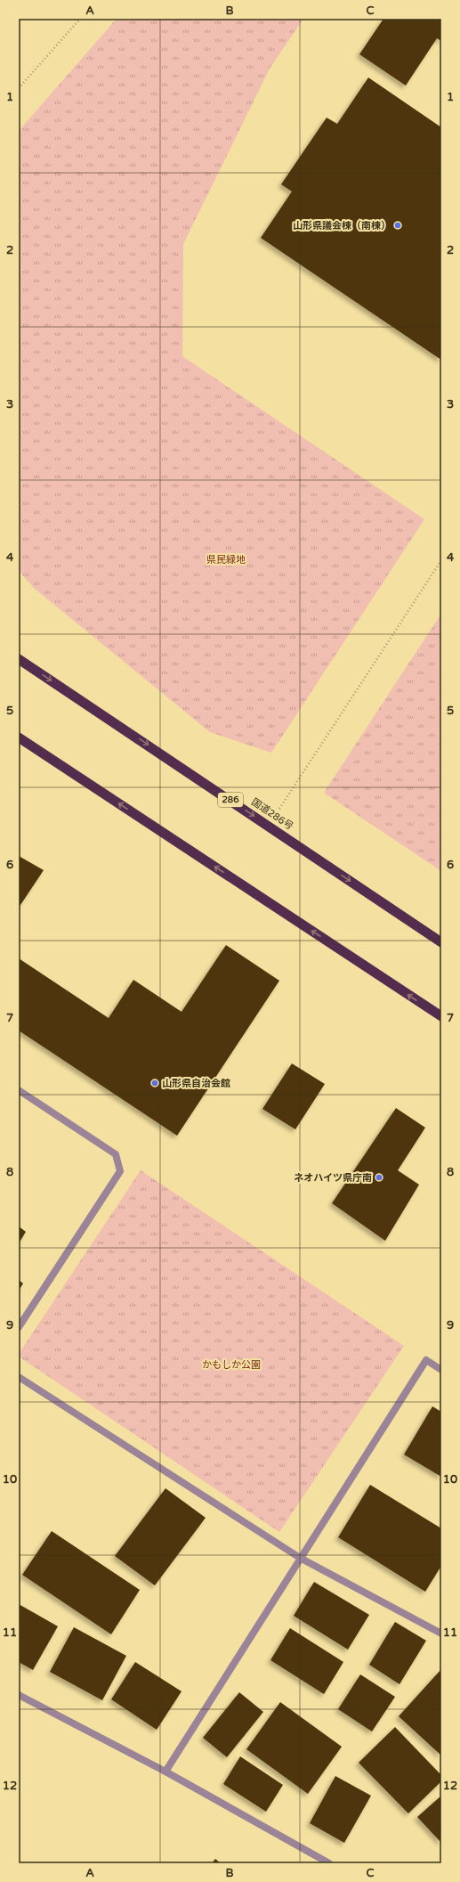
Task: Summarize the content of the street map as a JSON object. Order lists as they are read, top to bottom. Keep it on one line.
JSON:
{"streets":{"highway":["286","国道286号"]},"parks":["県民緑地","かもしか公園"],"places":["山形県議会棟（南棟）","山形県自治会館","ネオハイツ県庁南"],"grid":{"columns":["A","B","C"],"rows":["1","2","3","4","5","6","7","8","9","10","11","12"]}}
